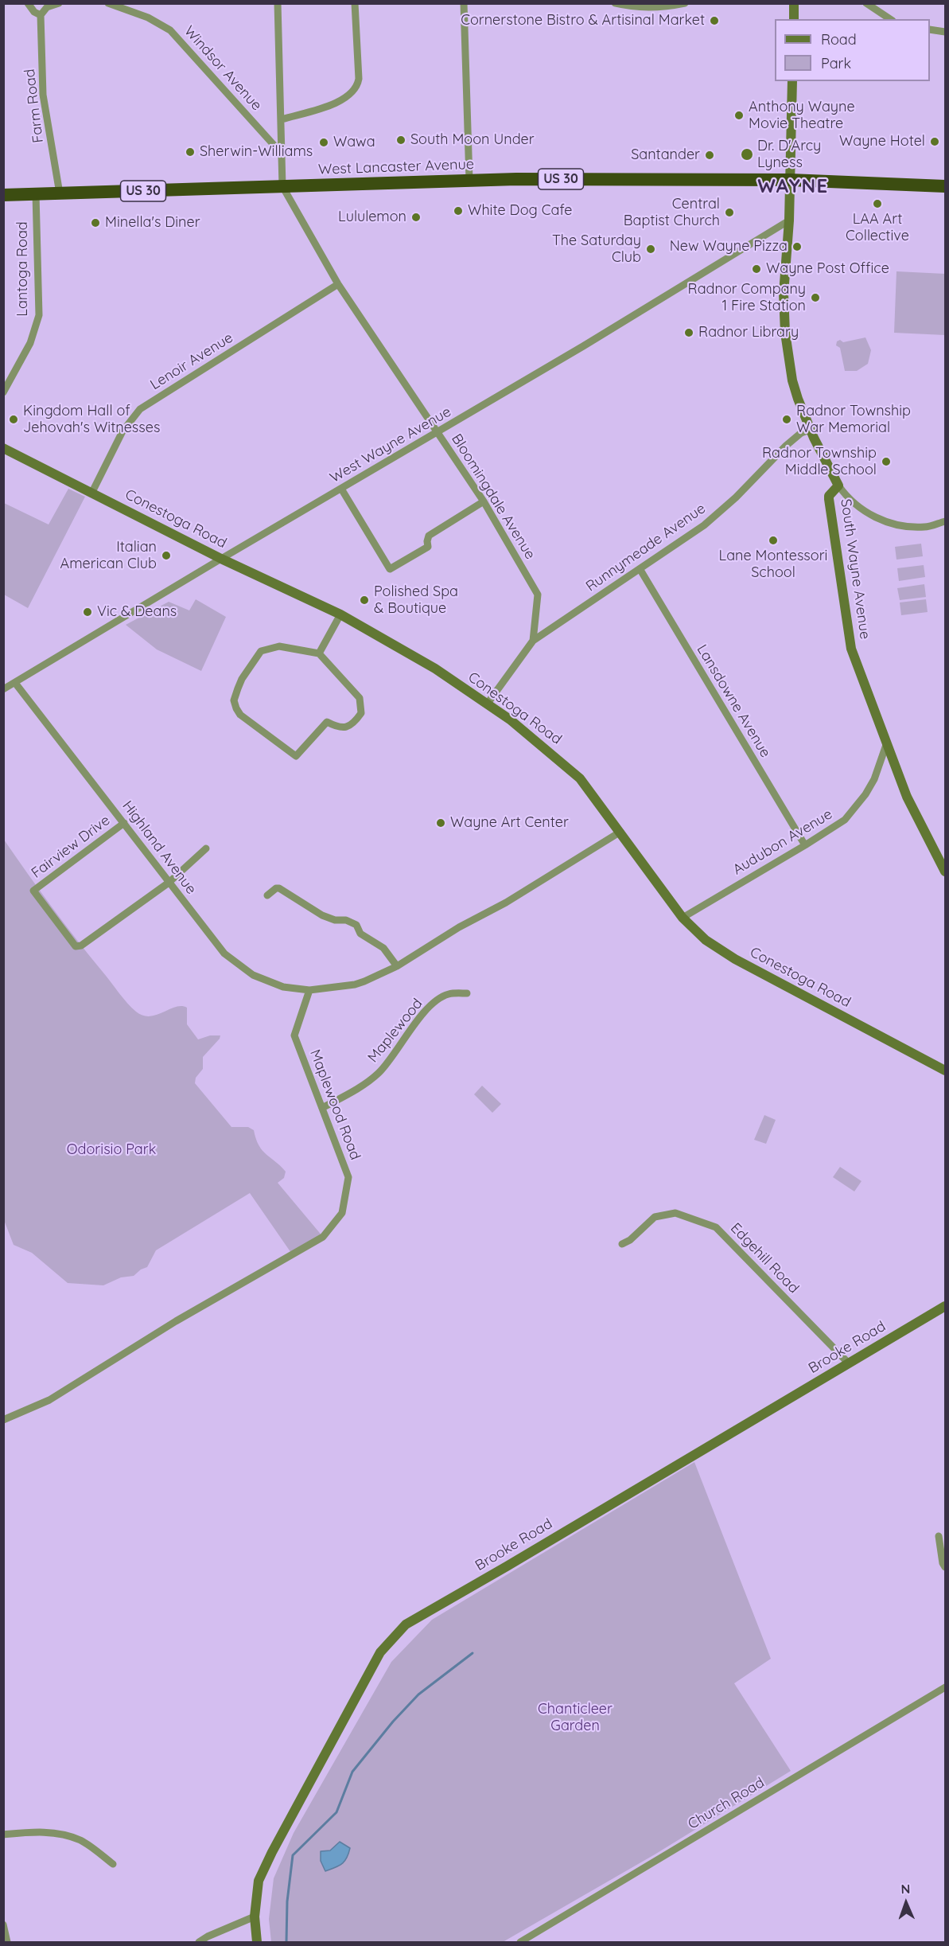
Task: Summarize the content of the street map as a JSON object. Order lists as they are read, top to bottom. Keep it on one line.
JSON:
{"streets":{"highway":["West Lancaster Avenue","US 30"],"main road":["Conestoga Road","South Wayne Avenue","Brooke Road"],"street":["Windsor Avenue","Farm Road","Lantoga Road","Lenoir Avenue","West Wayne Avenue","Bloomingdale Avenue","Runnymeade Avenue","Lansdowne Avenue","Audubon Avenue","Fairview Drive","Highland Avenue","Maplewood","Maplewood Road","Edgehill Road","Church Road"]},"crossings":[["Farm Road","West Lancaster Avenue"],["West Lancaster Avenue","US 30"],["West Lancaster Avenue","Lantoga Road"],["West Lancaster Avenue","Bloomingdale Avenue"],["West Lancaster Avenue","South Wayne Avenue"],["US 30","South Wayne Avenue"],["Lenoir Avenue","Bloomingdale Avenue"],["Lenoir Avenue","Conestoga Road"],["West Wayne Avenue","Bloomingdale Avenue"],["West Wayne Avenue","Conestoga Road"],["West Wayne Avenue","South Wayne Avenue"],["West Wayne Avenue","Highland Avenue"],["Bloomingdale Avenue","Runnymeade Avenue"],["Conestoga Road","Audubon Avenue"],["Runnymeade Avenue","South Wayne Avenue"],["Runnymeade Avenue","Lansdowne Avenue"],["South Wayne Avenue","Audubon Avenue"],["Lansdowne Avenue","Audubon Avenue"],["Fairview Drive","Highland Avenue"],["Highland Avenue","Maplewood Road"],["Maplewood","Maplewood Road"],["Edgehill Road","Brooke Road"]],"districts":["WAYNE"],"parks":["Odorisio Park","Chanticleer Garden"],"places":["Cornerstone Bistro & Artisinal Market","Anthony Wayne Movie Theatre","South Moon Under","Wayne Hotel","Wawa","Sherwin-Williams","Dr. D'Arcy Lyness","Santander","LAA Art Collective","White Dog Cafe","Central Baptist Church","Lululemon","Minella's Diner","New Wayne Pizza","The Saturday Club","Wayne Post Office","Radnor Company 1 Fire Station","Radnor Library","Kingdom Hall of Jehovah's Witnesses","Radnor Township War Memorial","Radnor Township Middle School","Lane Montessori School","Italian American Club","Polished Spa & Boutique","Vic & Deans","Wayne Art Center"],"legend":["Road","Park"],"north":"top"}
